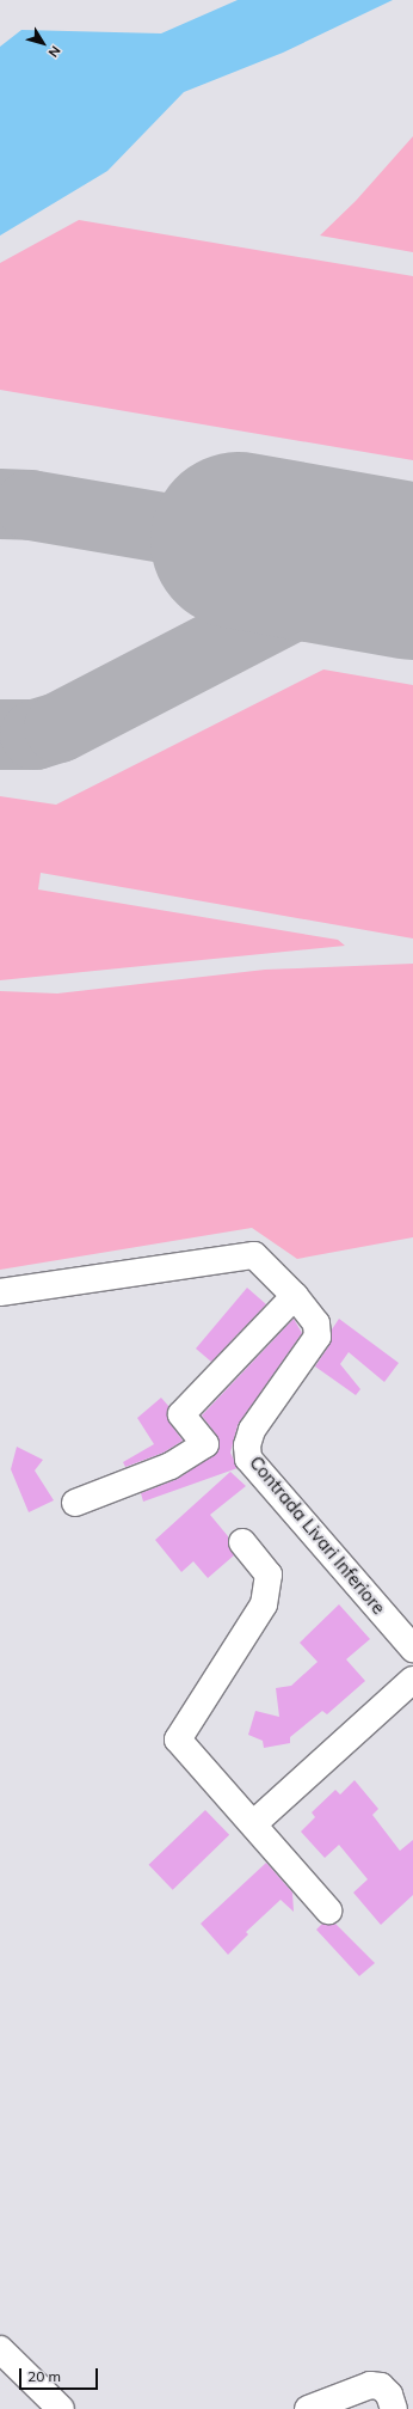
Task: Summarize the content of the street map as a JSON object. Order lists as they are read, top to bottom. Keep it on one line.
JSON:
{"streets":{"street":["Contrada Livari Inferiore"]},"scale_bar":"20 m","north":"bottom right"}
